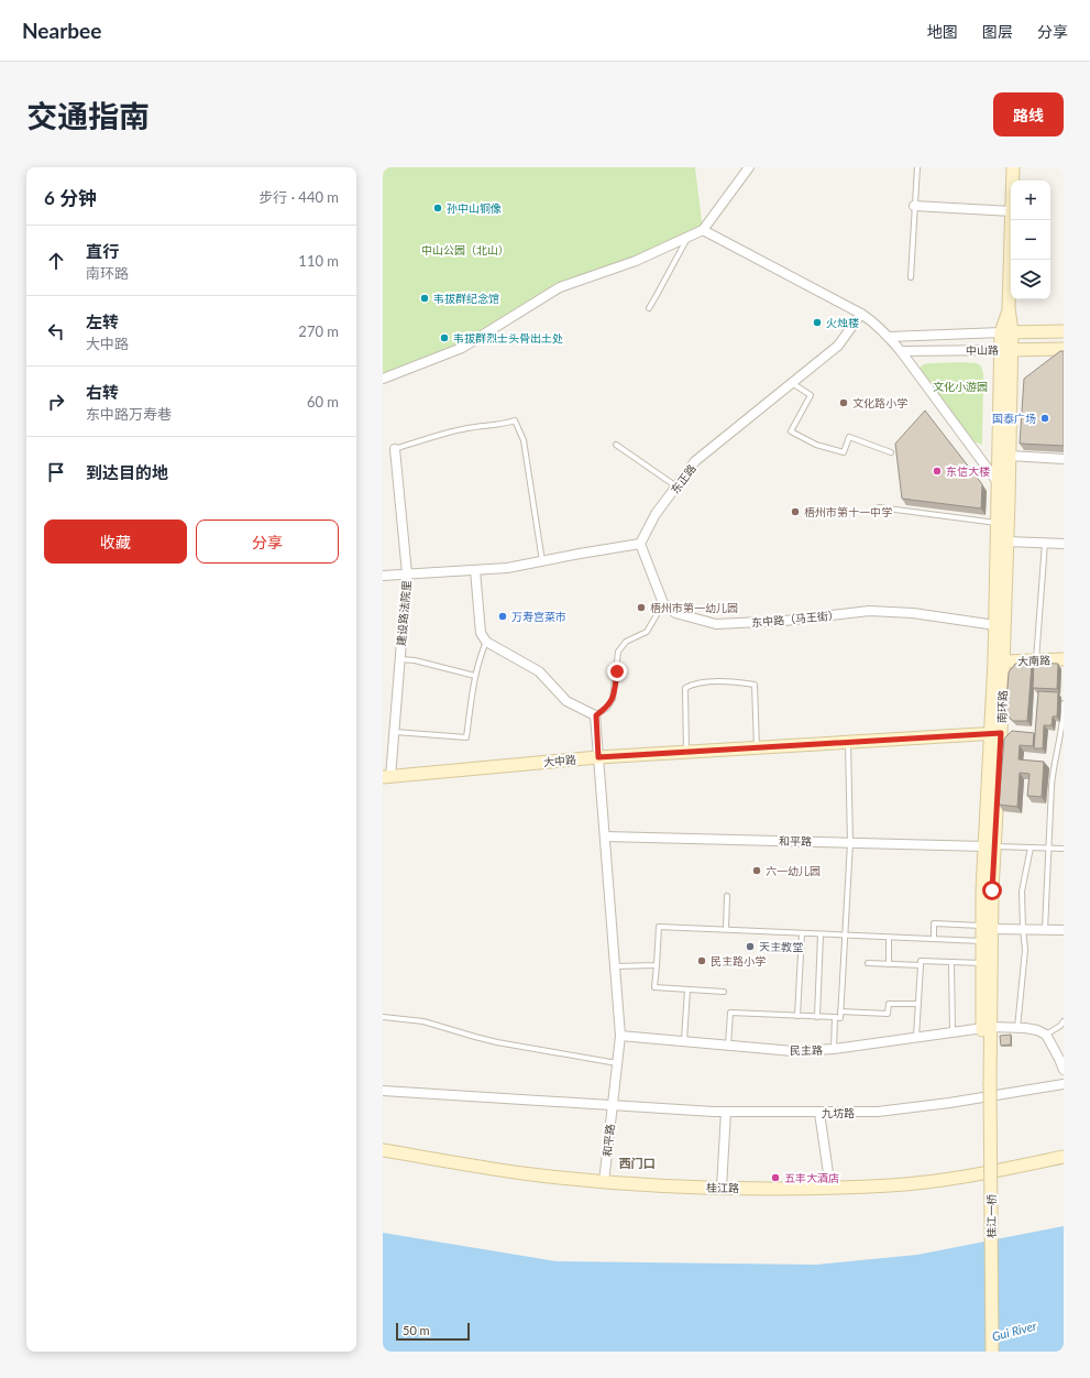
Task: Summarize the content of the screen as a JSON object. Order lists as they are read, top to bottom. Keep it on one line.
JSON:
{"streets":{"main road":["中山路","大南路","南环路","大中路","桂江路","桂江一桥"],"street":["东正路","建设路法院里","东中路（马王街）","和平路","民主路","九坊路"]},"crossings":[["中山路","南环路"],["建设路法院里","大中路"],["东中路（马王街）","南环路"],["大南路","南环路"],["南环路","大中路"],["南环路","和平路"],["南环路","民主路"],["南环路","桂江一桥"],["大中路","和平路"],["和平路","民主路"],["和平路","九坊路"],["和平路","桂江路"]],"districts":["西门口"],"water":["Gui River"],"parks":["中山公园（北山）","文化小游园"],"places":["孙中山铜像","韦拔群纪念馆","火烛楼","韦拔群烈士头骨出土处","文化路小学","国泰广场","东信大楼","梧州市第十一中学","梧州市第一幼儿园","万寿宫菜市","六一幼儿园","天主教堂","民主路小学","五丰大酒店"],"scale_bar":"50 m","page":{"header":"Nearbee","nav":["地图","图层","分享"],"title":"交通指南","buttons":["路线",["收藏","分享"]],"heading":["6 分钟","步行 · 440 m"],"map_buttons":["+","−"],"list":[["直行","南环路","110 m"],["左转","大中路","270 m"],["右转","东中路万寿巷","60 m"],"到达目的地"],"scale":"50 m"}}
